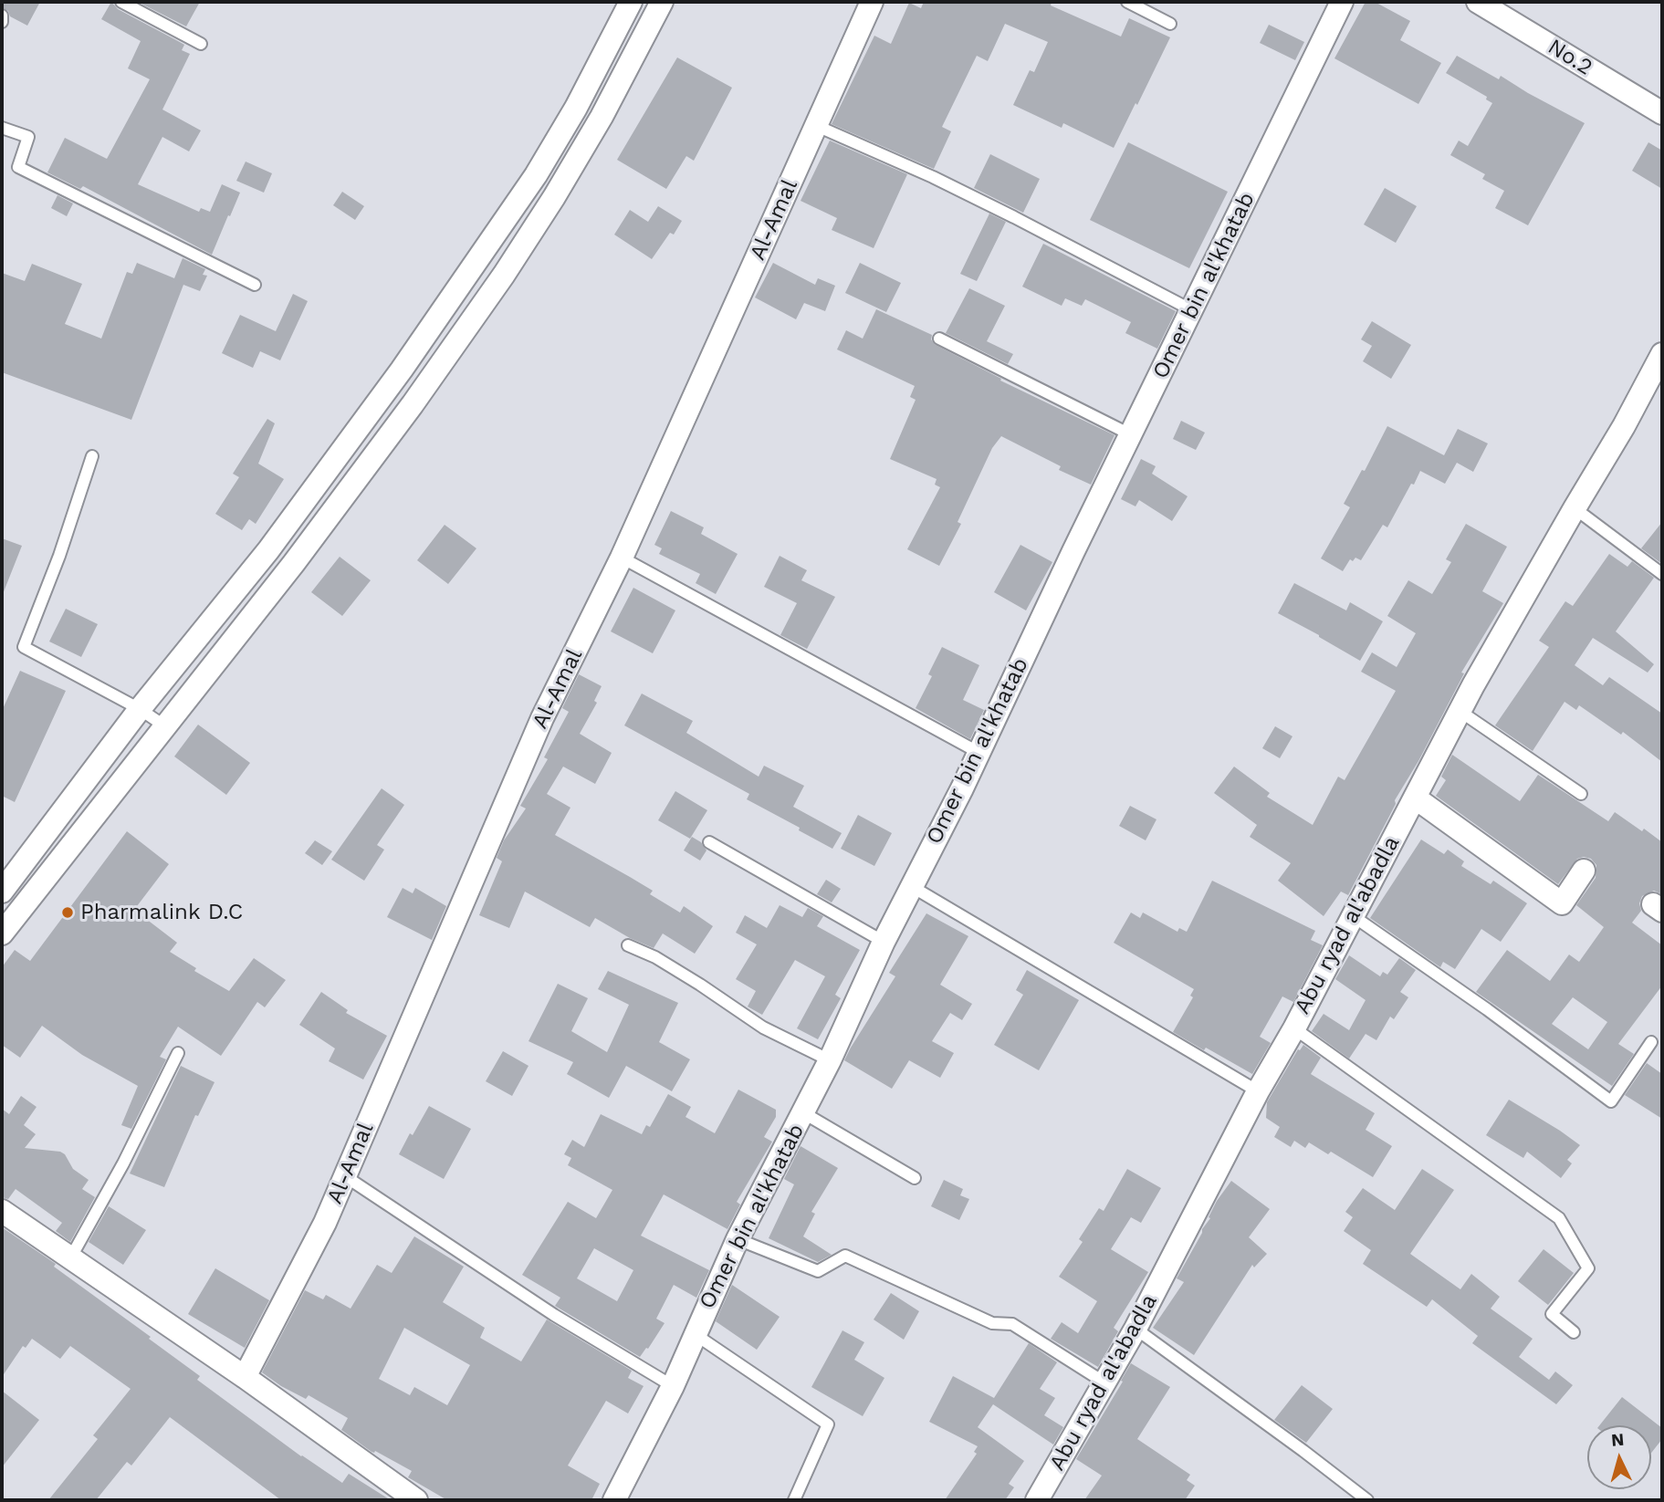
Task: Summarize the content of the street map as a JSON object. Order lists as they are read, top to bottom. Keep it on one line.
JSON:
{"streets":{"street":["No.2","Al-Amal","Omer bin al'khatab","Abu ryad al'abadla"]},"places":["Pharmalink D.C"],"north":"top"}
